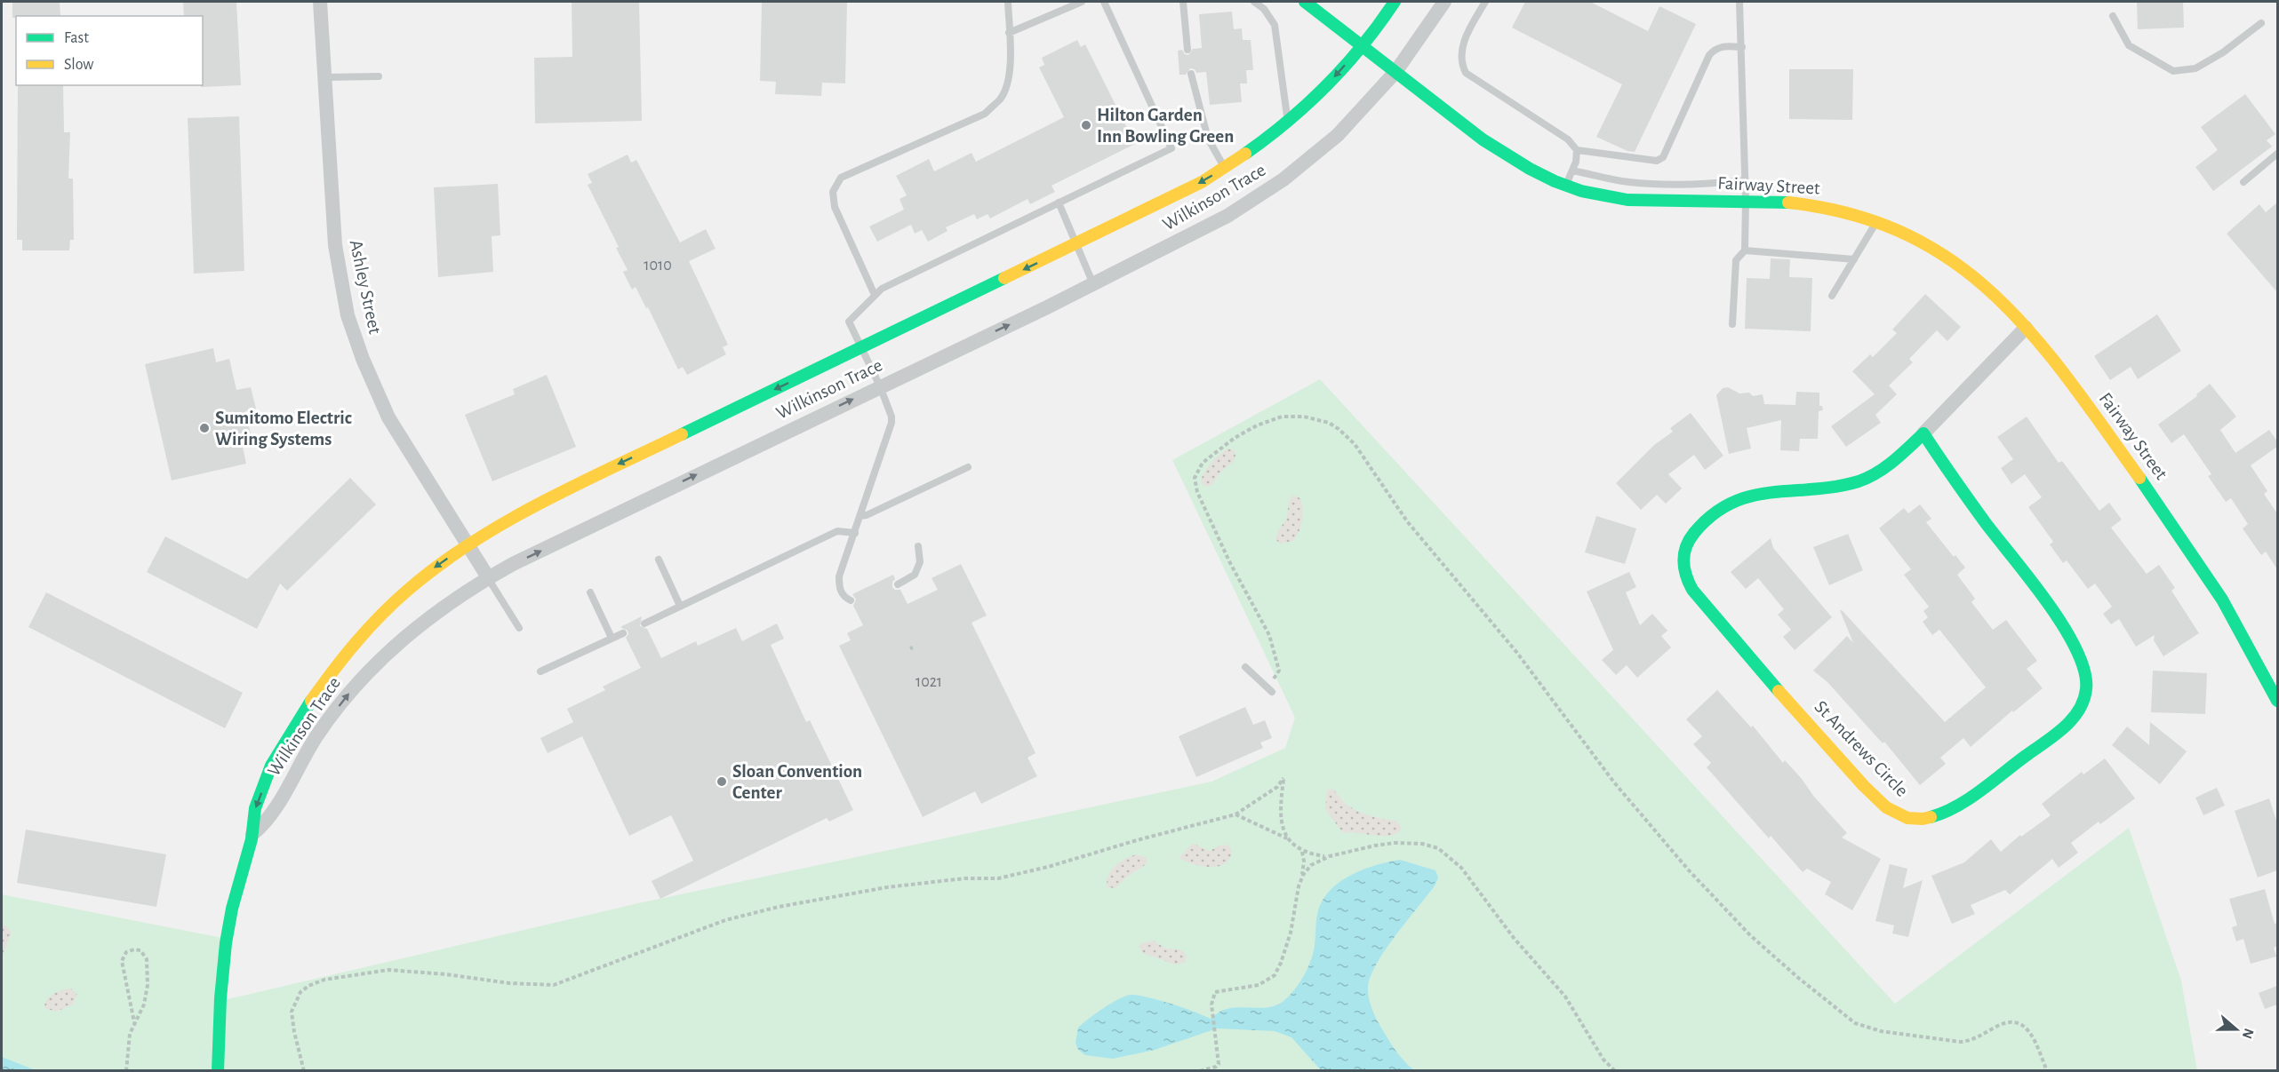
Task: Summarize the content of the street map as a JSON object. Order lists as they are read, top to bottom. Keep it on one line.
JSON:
{"streets":{"street":["Fairway Street","Wilkinson Trace","Ashley Street","St Andrews Circle"]},"crossings":[["Fairway Street","Wilkinson Trace"],["Fairway Street","St Andrews Circle"],["Wilkinson Trace","Ashley Street"]],"places":["Hilton Garden Inn Bowling Green","Sumitomo Electric Wiring Systems","Sloan Convention Center"],"house_numbers":["1010","1021"],"legend":["Fast","Slow"],"north":"right"}
